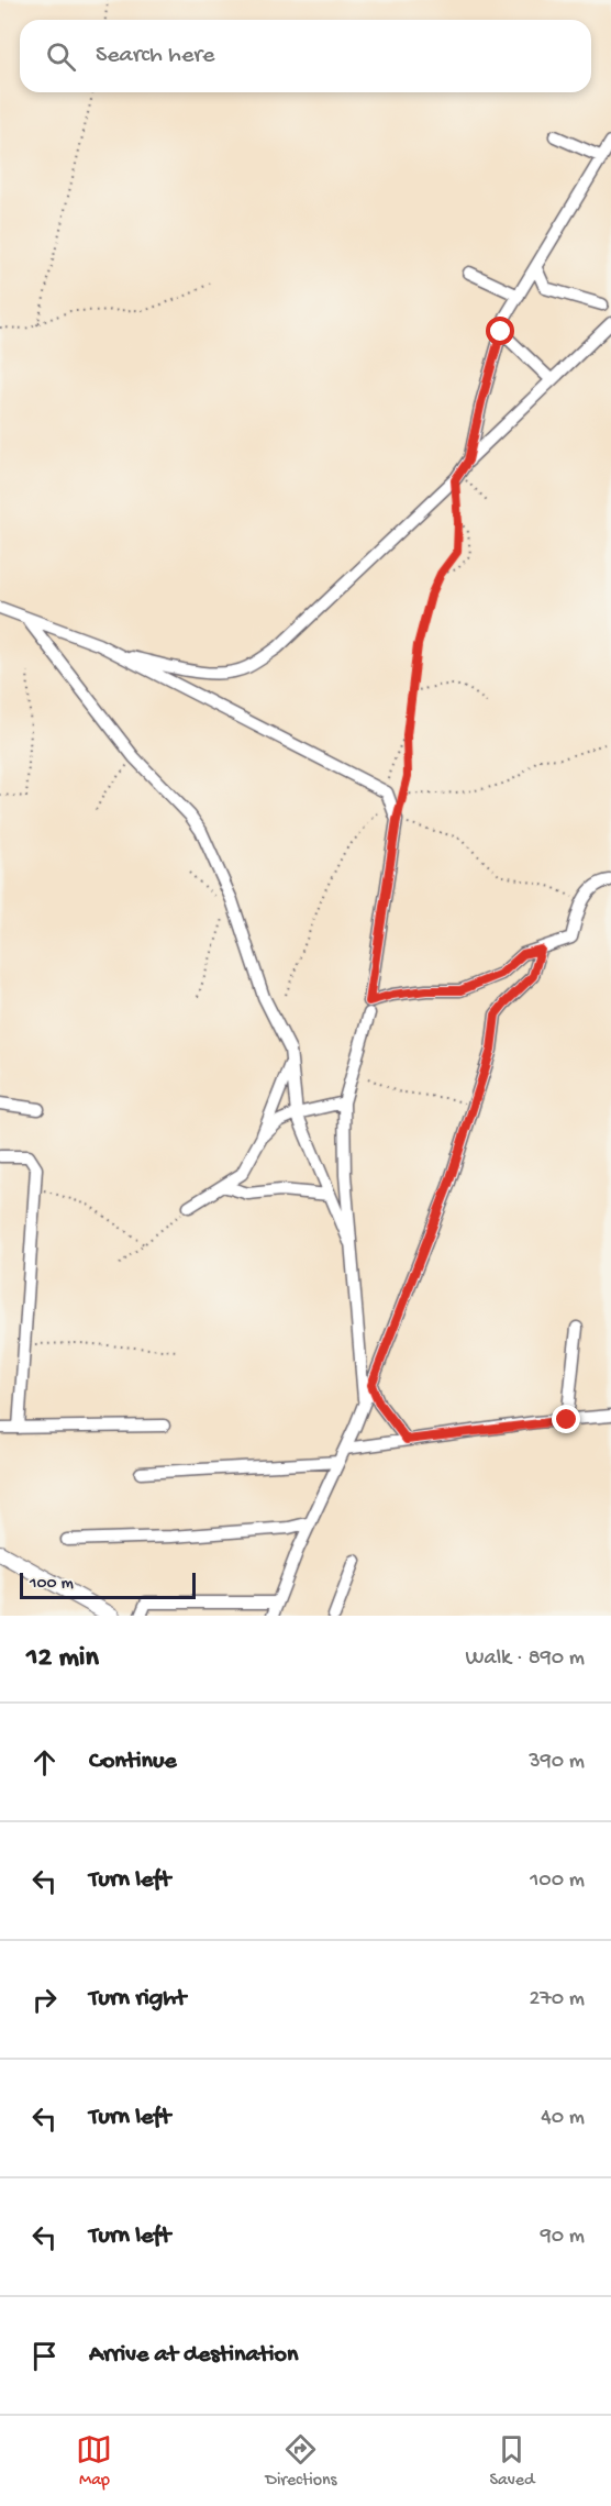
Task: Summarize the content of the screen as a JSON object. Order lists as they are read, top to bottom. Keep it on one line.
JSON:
{"scale_bar":"100 m","page":{"search":"Search here","scale":"100 m","heading":["12 min","Walk · 890 m"],"list":[["Continue","390 m"],["Turn left","100 m"],["Turn right","270 m"],["Turn left","40 m"],["Turn left","90 m"],"Arrive at destination"],"nav":["Map","Directions","Saved"]}}
